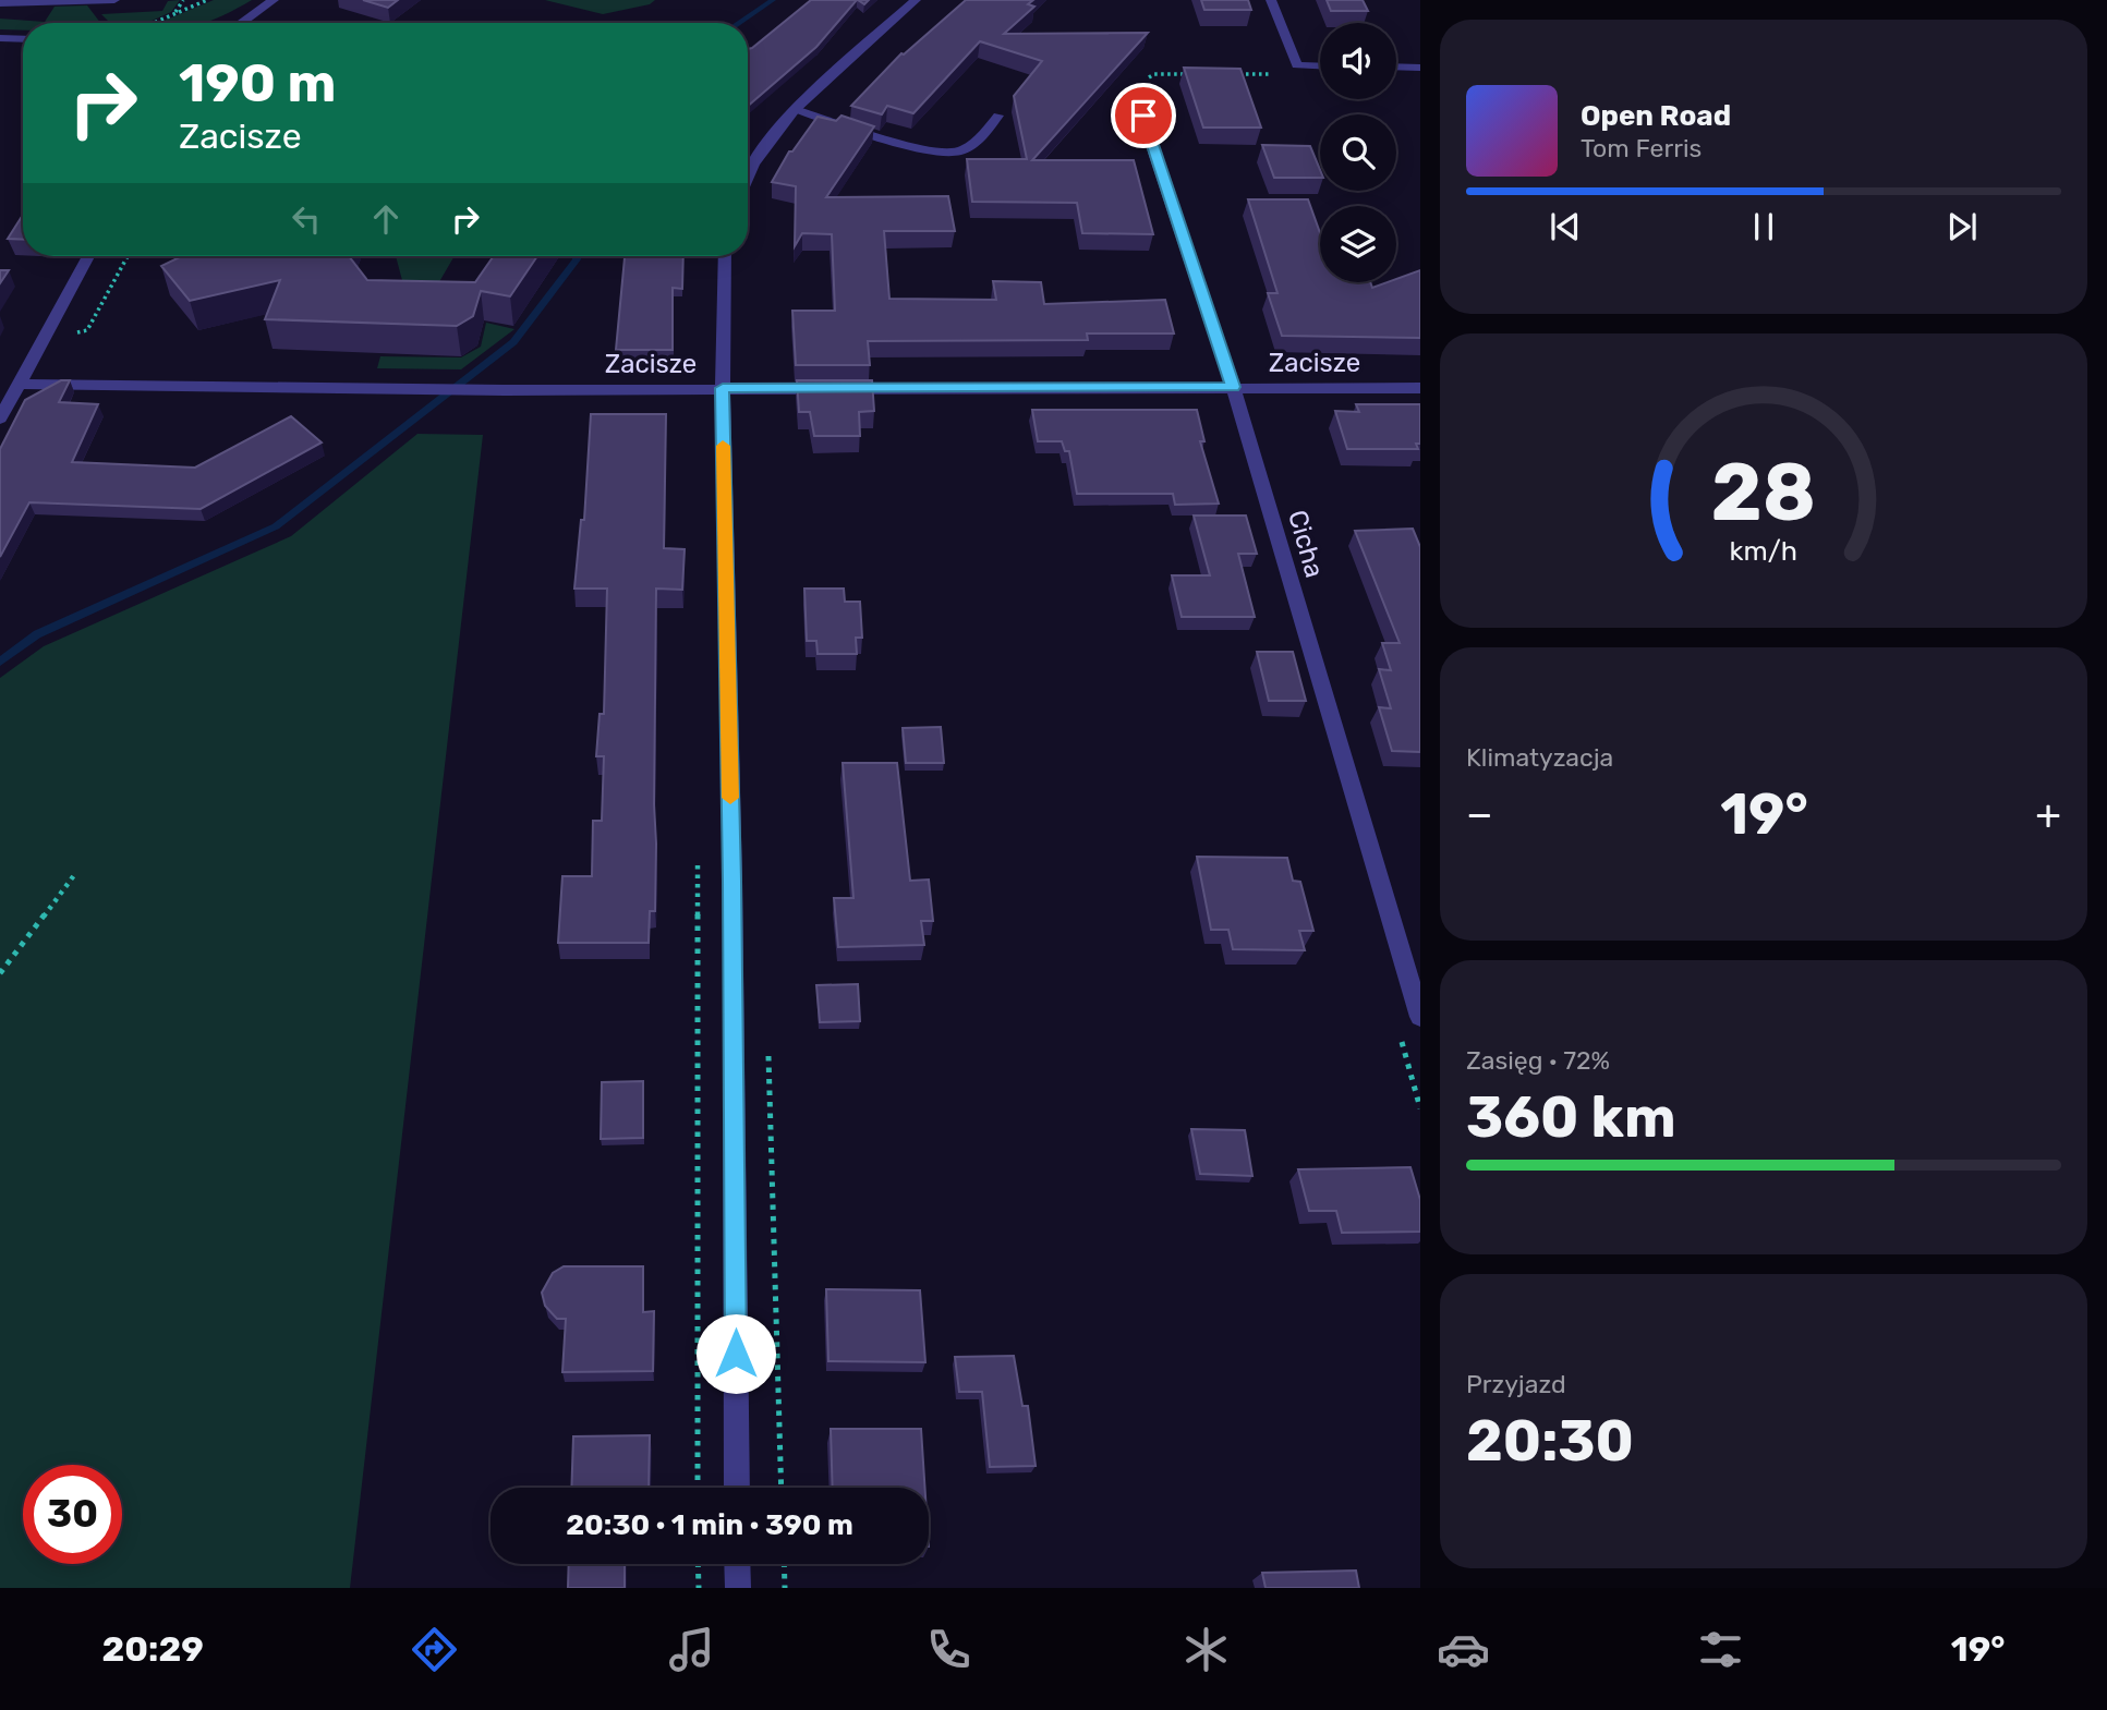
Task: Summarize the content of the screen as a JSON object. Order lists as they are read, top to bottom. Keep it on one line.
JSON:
{"streets":{"street":["Zacisze","Cicha"]},"crossings":[["Zacisze","Cicha"]],"page":{"turn":["190 m","Zacisze"],"song":["Open Road","Tom Ferris"],"tile":["Klimatyzacja",["Zasięg · 72%","360 km"],["Przyjazd","20:30"]],"heat":["−","19°","+"],"limit":"30","trip":"20:30 · 1 min · 390 m","tabs":["20:29","19°"],"gauge":["28","km/h"]}}
